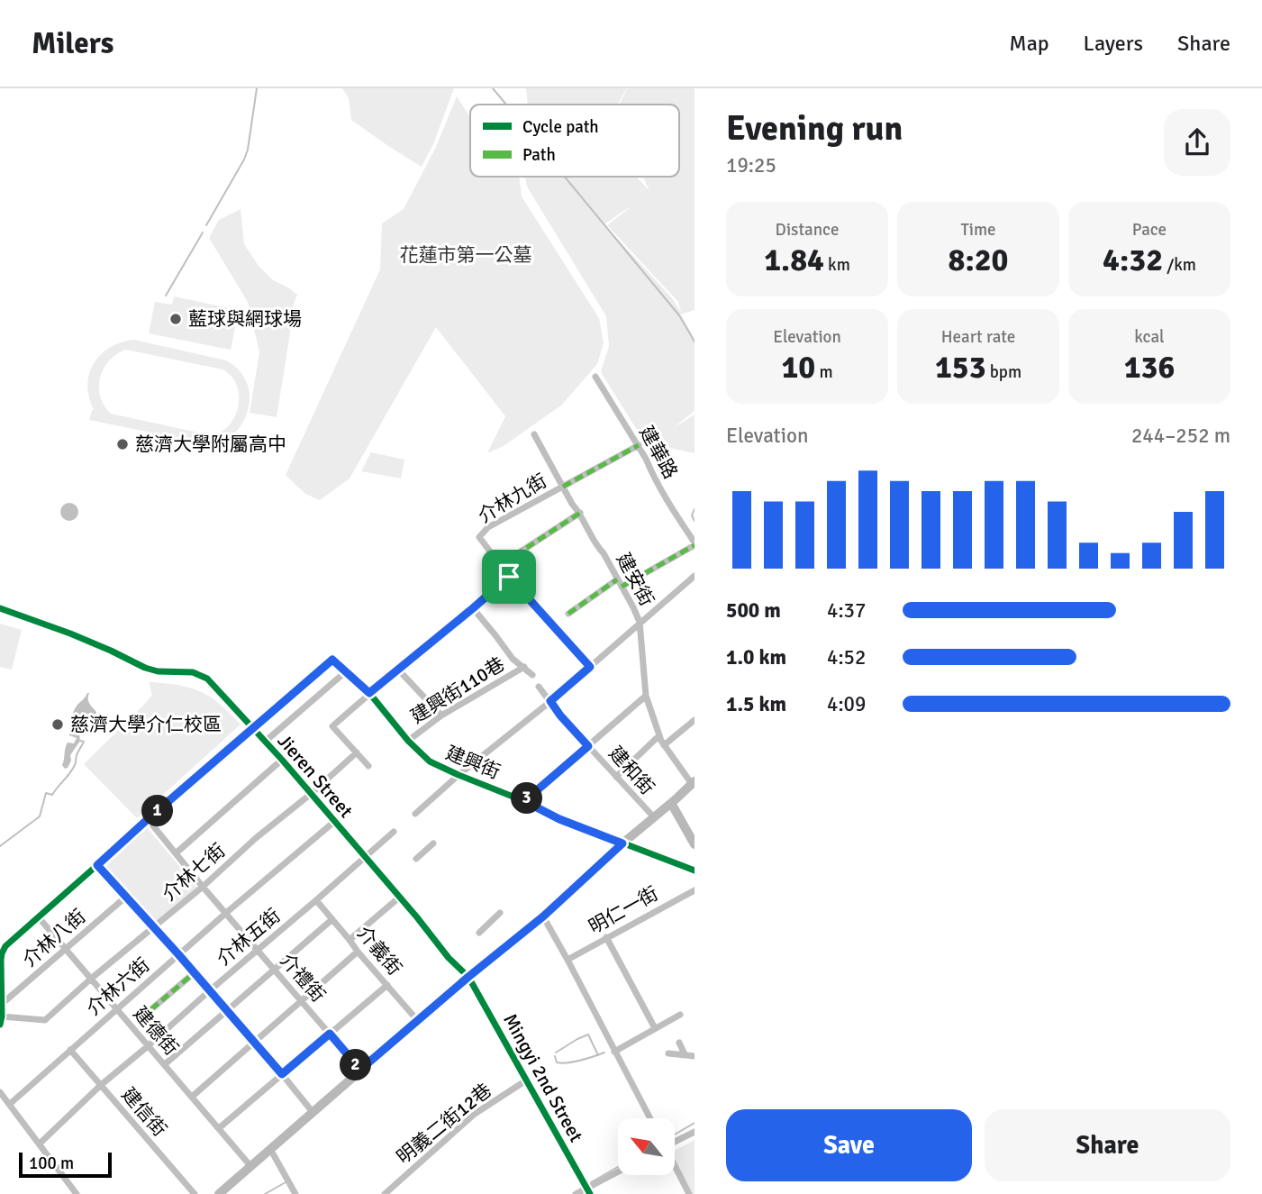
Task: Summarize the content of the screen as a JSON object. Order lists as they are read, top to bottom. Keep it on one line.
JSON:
{"streets":{"street":["建華路","介林九街","建安街","建興街110巷","建興街","建和街","Jieren Street","介林七街","明仁一街","介林五街","介林八街","介義街","介禮街","介林六街","建德街","Mingyi 2nd Street","建信街","明義二街12巷"]},"crossings":[["建華路","介林九街"],["介林九街","建安街"],["建興街110巷","建興街"],["Jieren Street","介林七街"],["Jieren Street","介林五街"],["Jieren Street","介林六街"],["Jieren Street","Mingyi 2nd Street"],["介林七街","介禮街"],["介林七街","建德街"],["介林五街","介義街"],["介林五街","介禮街"],["介林五街","建德街"],["介林五街","建信街"],["介林八街","建德街"],["介禮街","介林六街"],["介林六街","建德街"],["介林六街","建信街"],["Mingyi 2nd Street","明義二街12巷"]],"parks":["花蓮市第一公墓"],"places":["藍球與網球場","慈濟大學附屬高中","慈濟大學介仁校區"],"legend":["Cycle path","Path"],"scale_bar":"100 m","north":"top left","page":{"header":"Milers","nav":["Map","Layers","Share"],"heading":["Evening run","19:25"],"stats":[["Distance","1.84 km"],["Time","8:20"],["Pace","4:32 /km"],["Elevation","10 m"],["Heart rate","153 bpm"],["kcal","136"]],"chart":["Elevation","244–252 m"],"list":[{"name":"500 m","note":"4:37"},{"name":"1.0 km","note":"4:52"},{"name":"1.5 km","note":"4:09"}],"pins":["3","1","2"],"buttons":["Save","Share"],"scale":"100 m"}}
